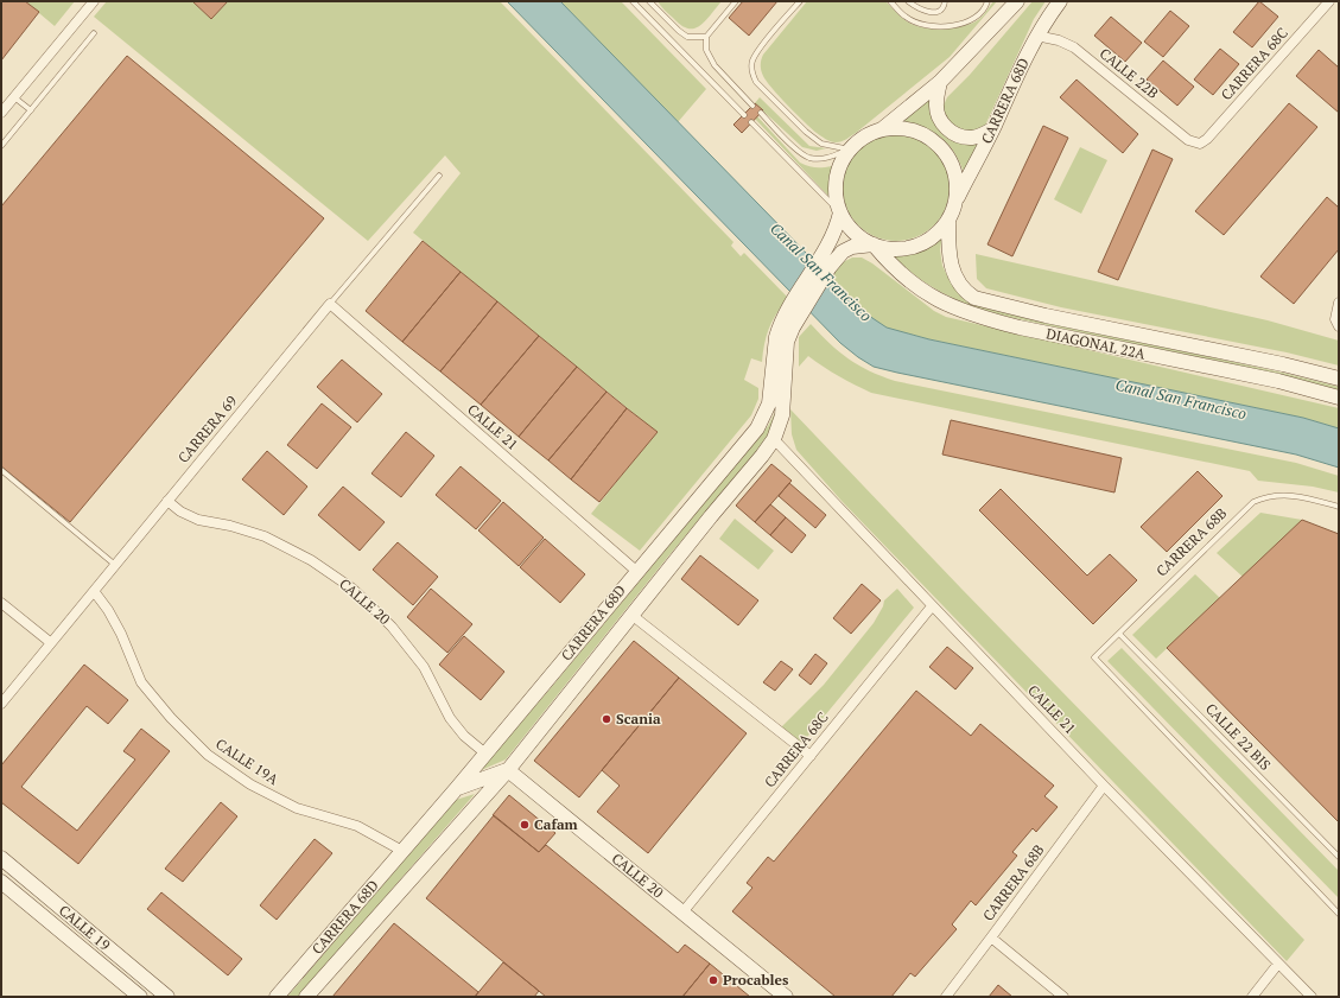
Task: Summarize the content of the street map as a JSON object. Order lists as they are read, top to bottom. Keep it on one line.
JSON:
{"streets":{"main road":["CARRERA 68D","DIAGONAL 22A","CALLE 20","CALLE 19"],"street":["CARRERA 68C","CALLE 22B","CALLE 21","CARRERA 69","CARRERA 68B","CALLE 19A"],"lane":["CALLE 22 BIS"]},"crossings":[["CARRERA 68C","CALLE 22B"],["CARRERA 68C","CALLE 21"],["CARRERA 68C","CALLE 20"],["CALLE 22B","CARRERA 68D"],["CARRERA 68D","DIAGONAL 22A"],["CARRERA 68D","CALLE 21"],["CARRERA 68D","CALLE 20"],["CARRERA 68D","CALLE 19A"],["CALLE 21","CARRERA 69"],["CALLE 21","CARRERA 68B"],["CARRERA 69","CALLE 20"],["CARRERA 69","CALLE 19A"],["CARRERA 68B","CALLE 22 BIS"]],"water":["Canal San Francisco"],"places":["Scania","Cafam","Procables"]}
